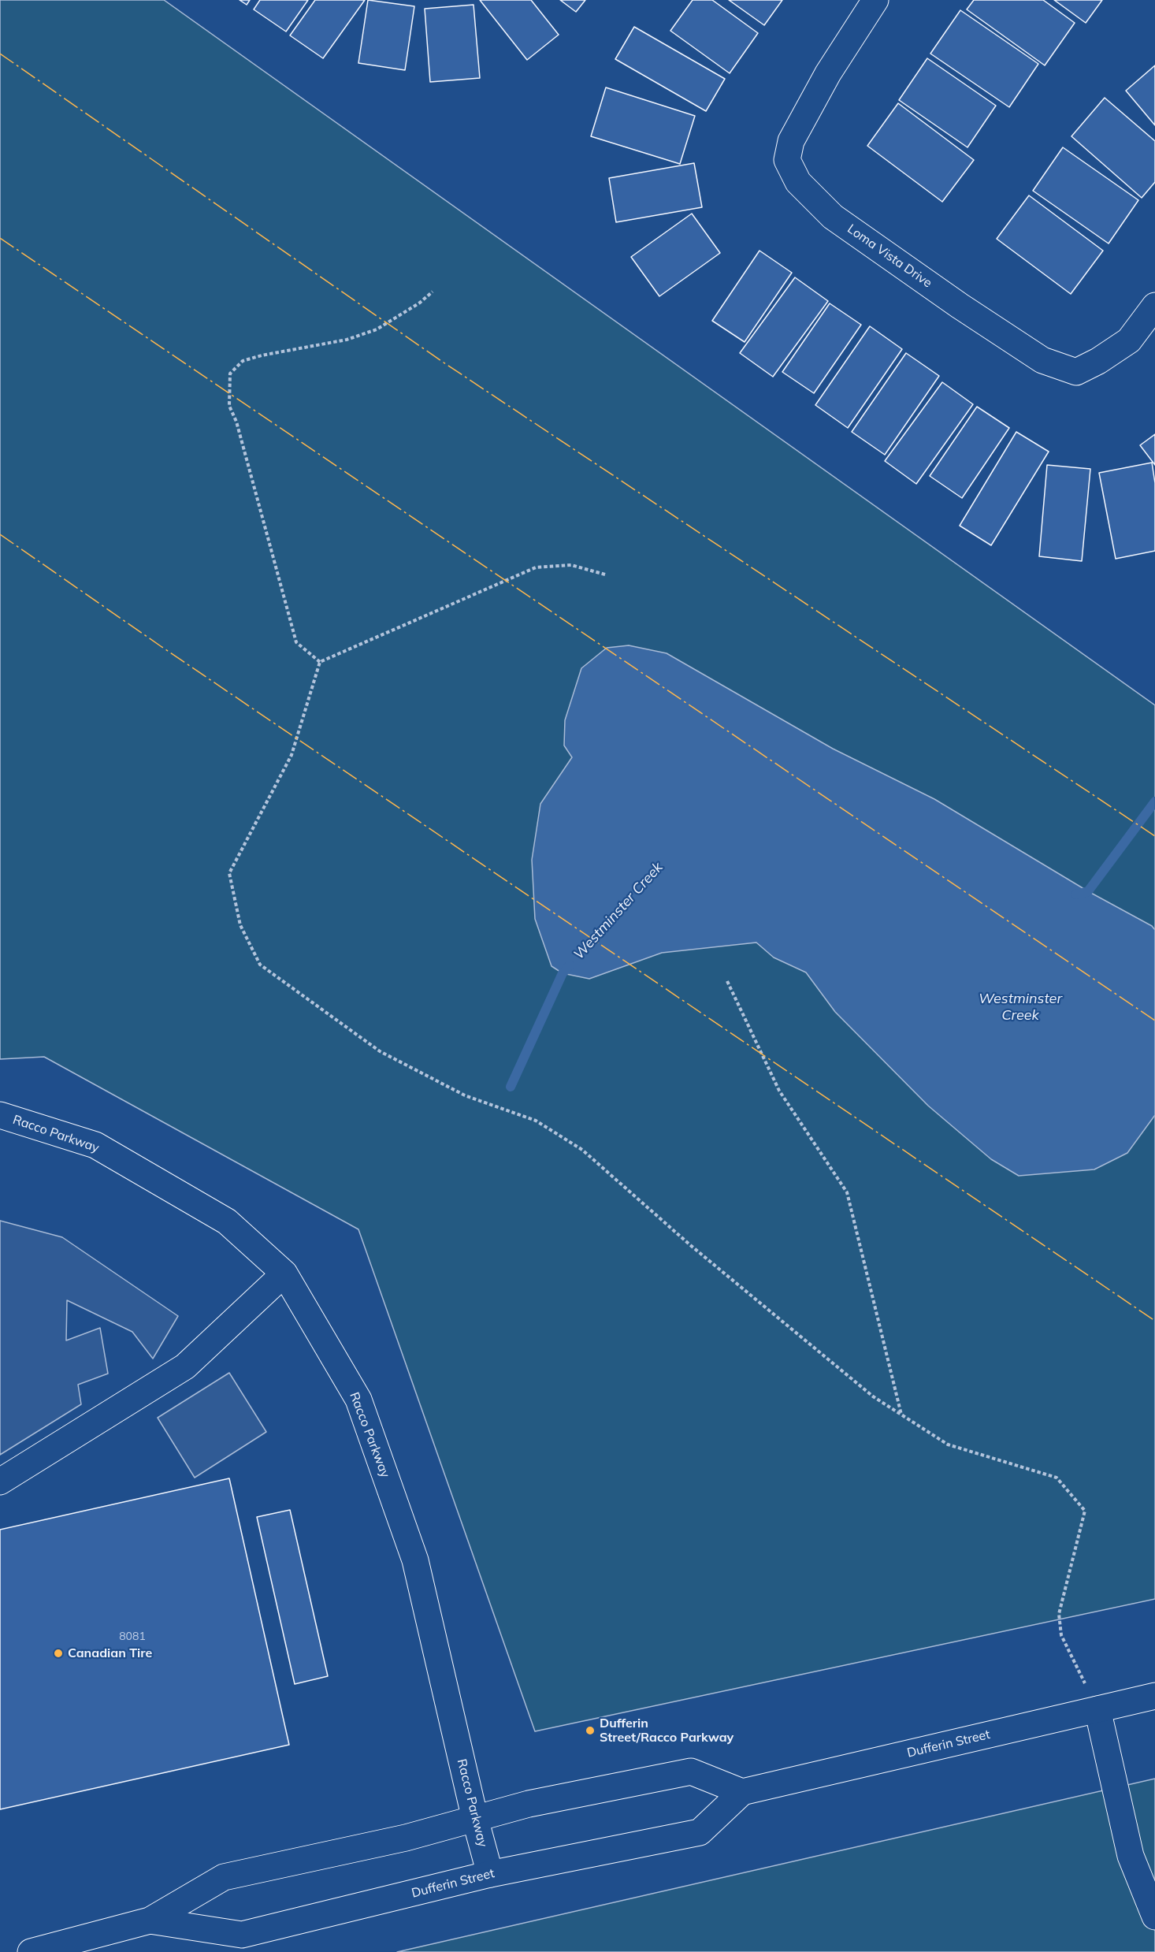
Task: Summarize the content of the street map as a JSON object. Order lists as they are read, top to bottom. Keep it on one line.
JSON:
{"streets":{"main road":["Loma Vista Drive","Racco Parkway","Dufferin Street"]},"crossings":[["Racco Parkway","Dufferin Street"]],"water":["Westminster Creek"],"places":["Canadian Tire","Dufferin Street/Racco Parkway"],"house_numbers":["8081"]}
